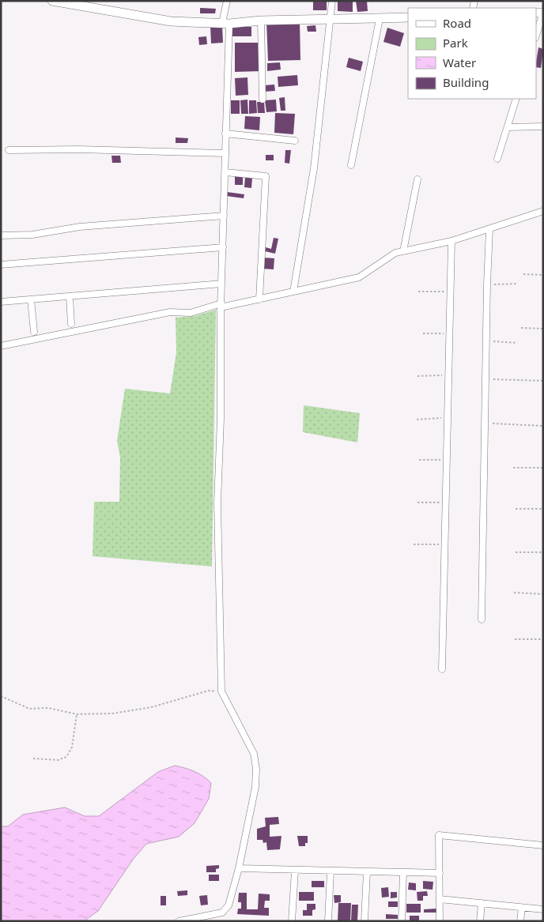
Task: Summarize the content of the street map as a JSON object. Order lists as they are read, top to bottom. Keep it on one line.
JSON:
{"legend":["Road","Park","Water","Building"]}
